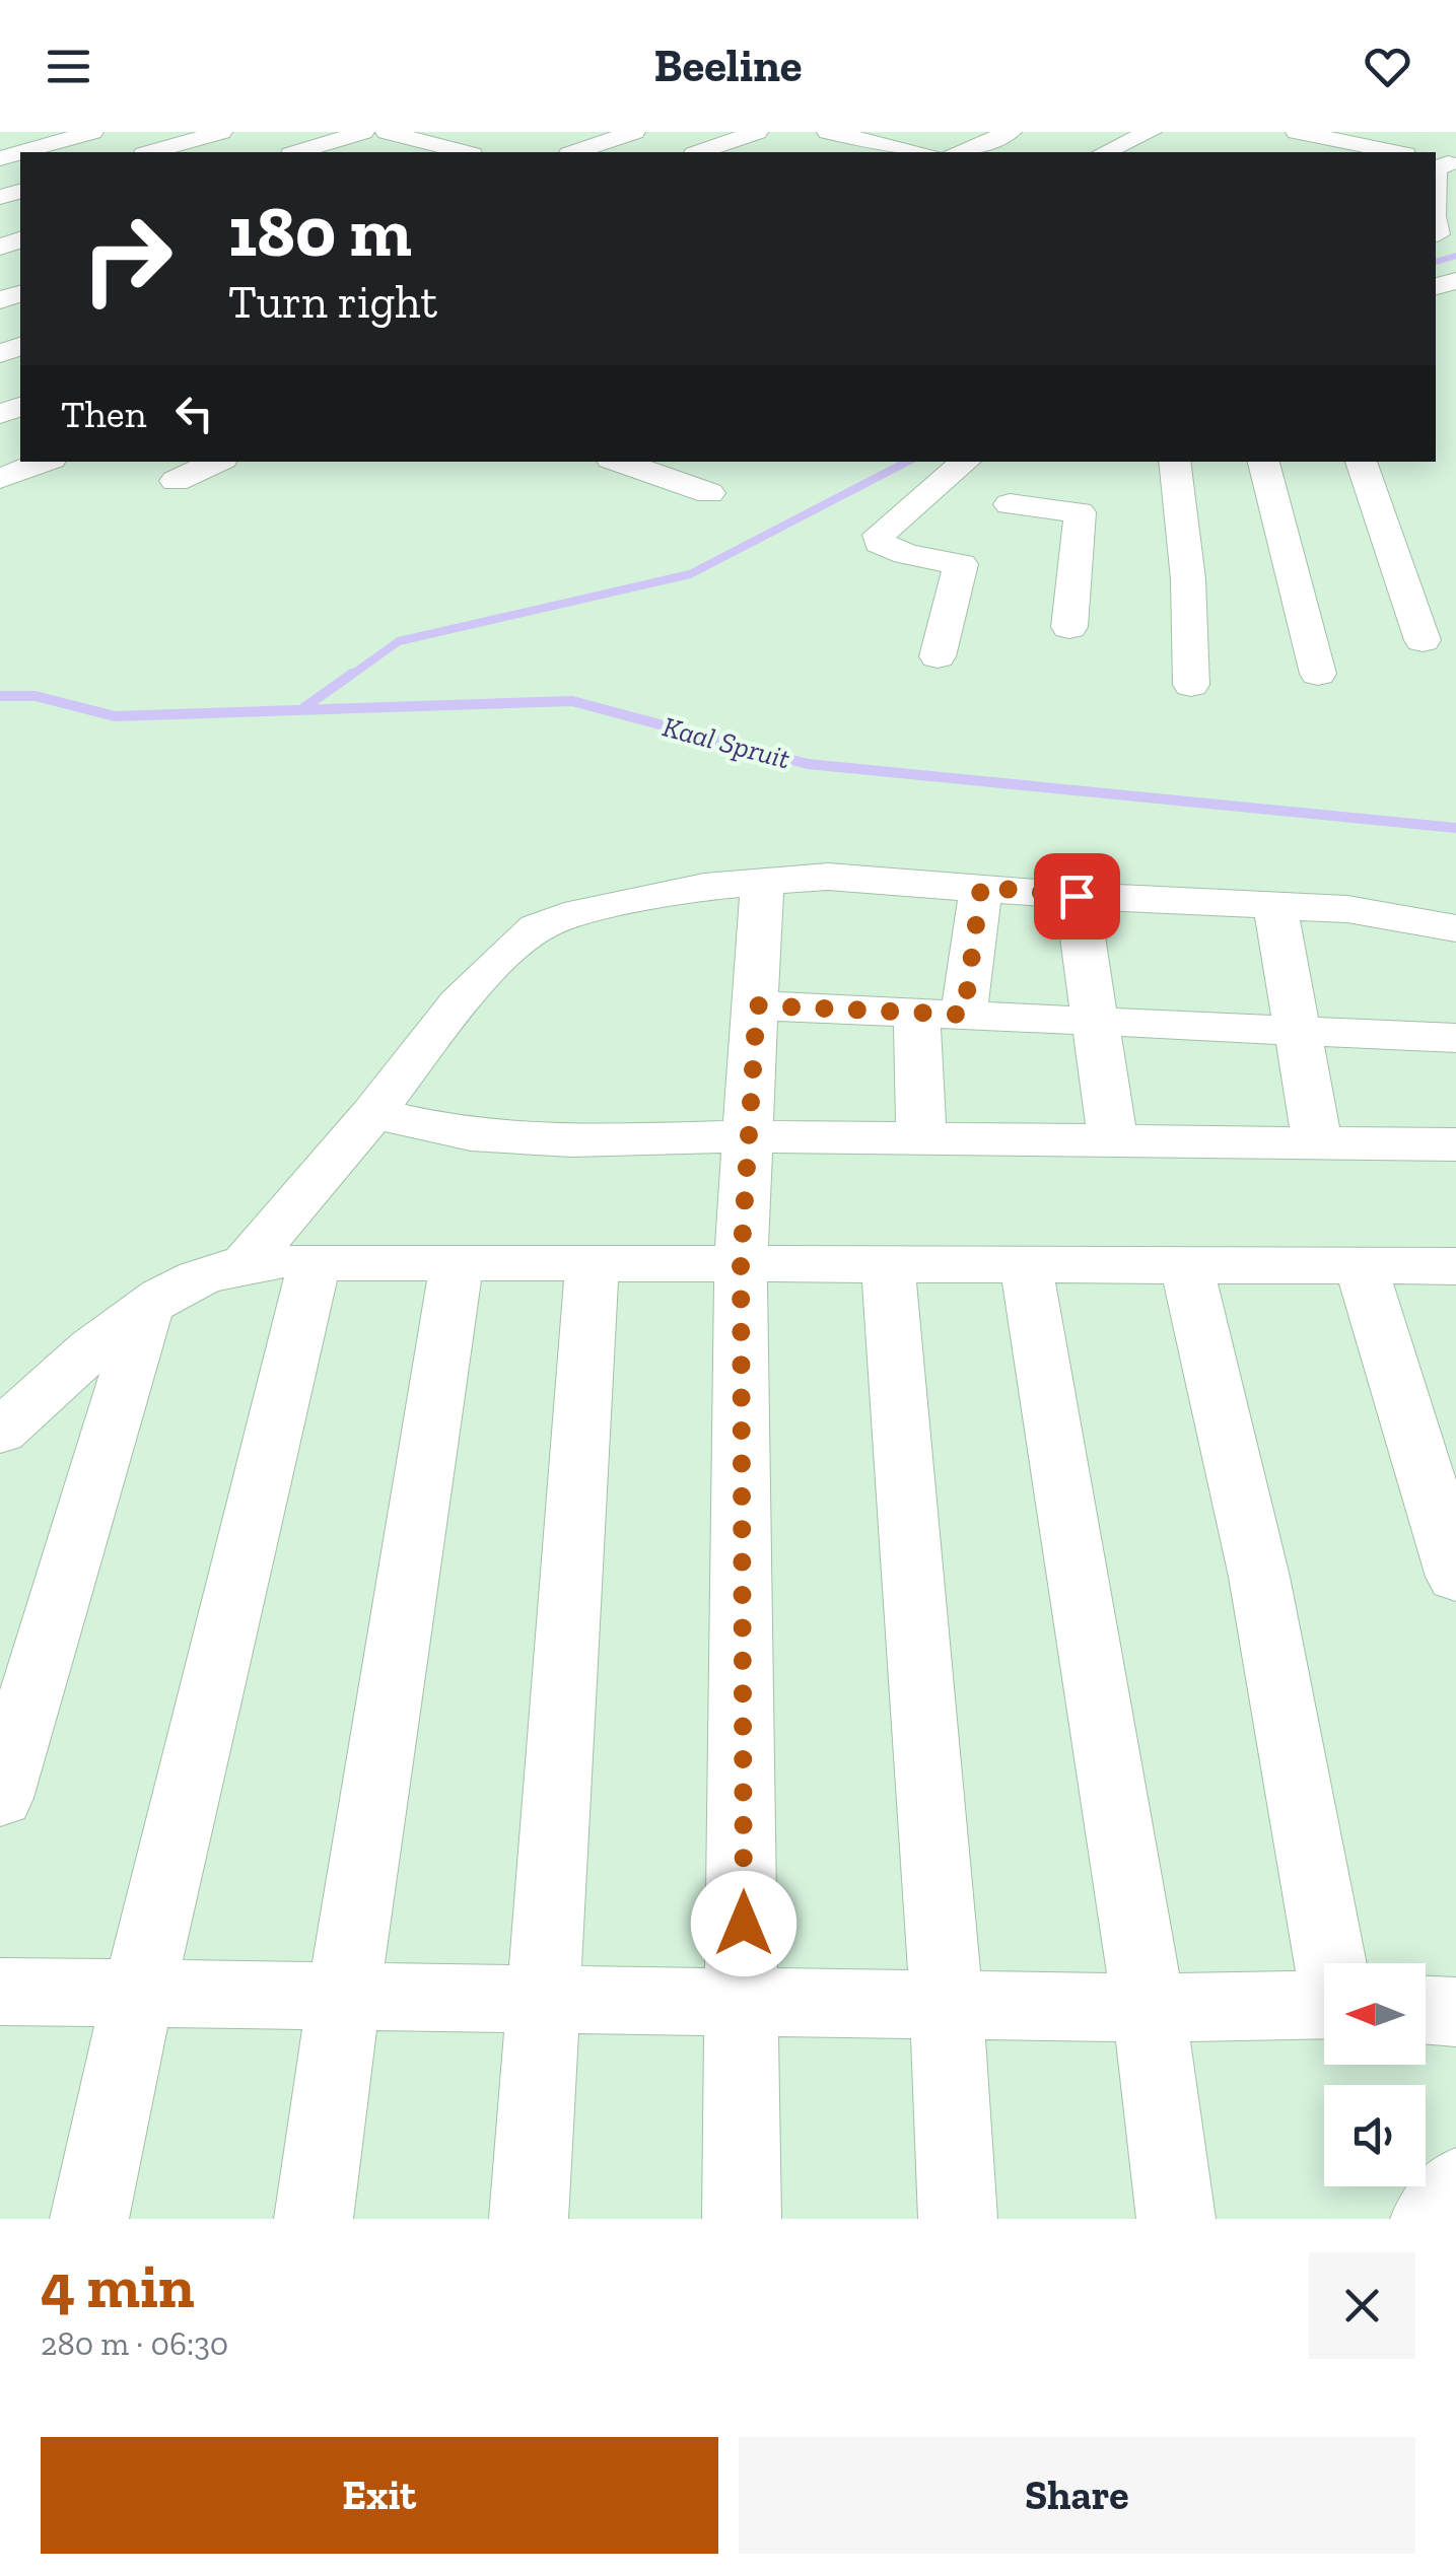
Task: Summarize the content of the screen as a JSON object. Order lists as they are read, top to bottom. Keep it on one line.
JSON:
{"water":["Kaal Spruit"],"north":"left","page":{"header":"Beeline","turn":["180 m","Turn right"],"then":"Then","heading":["4 min","280 m · 06:30"],"buttons":["Exit","Share"]}}
